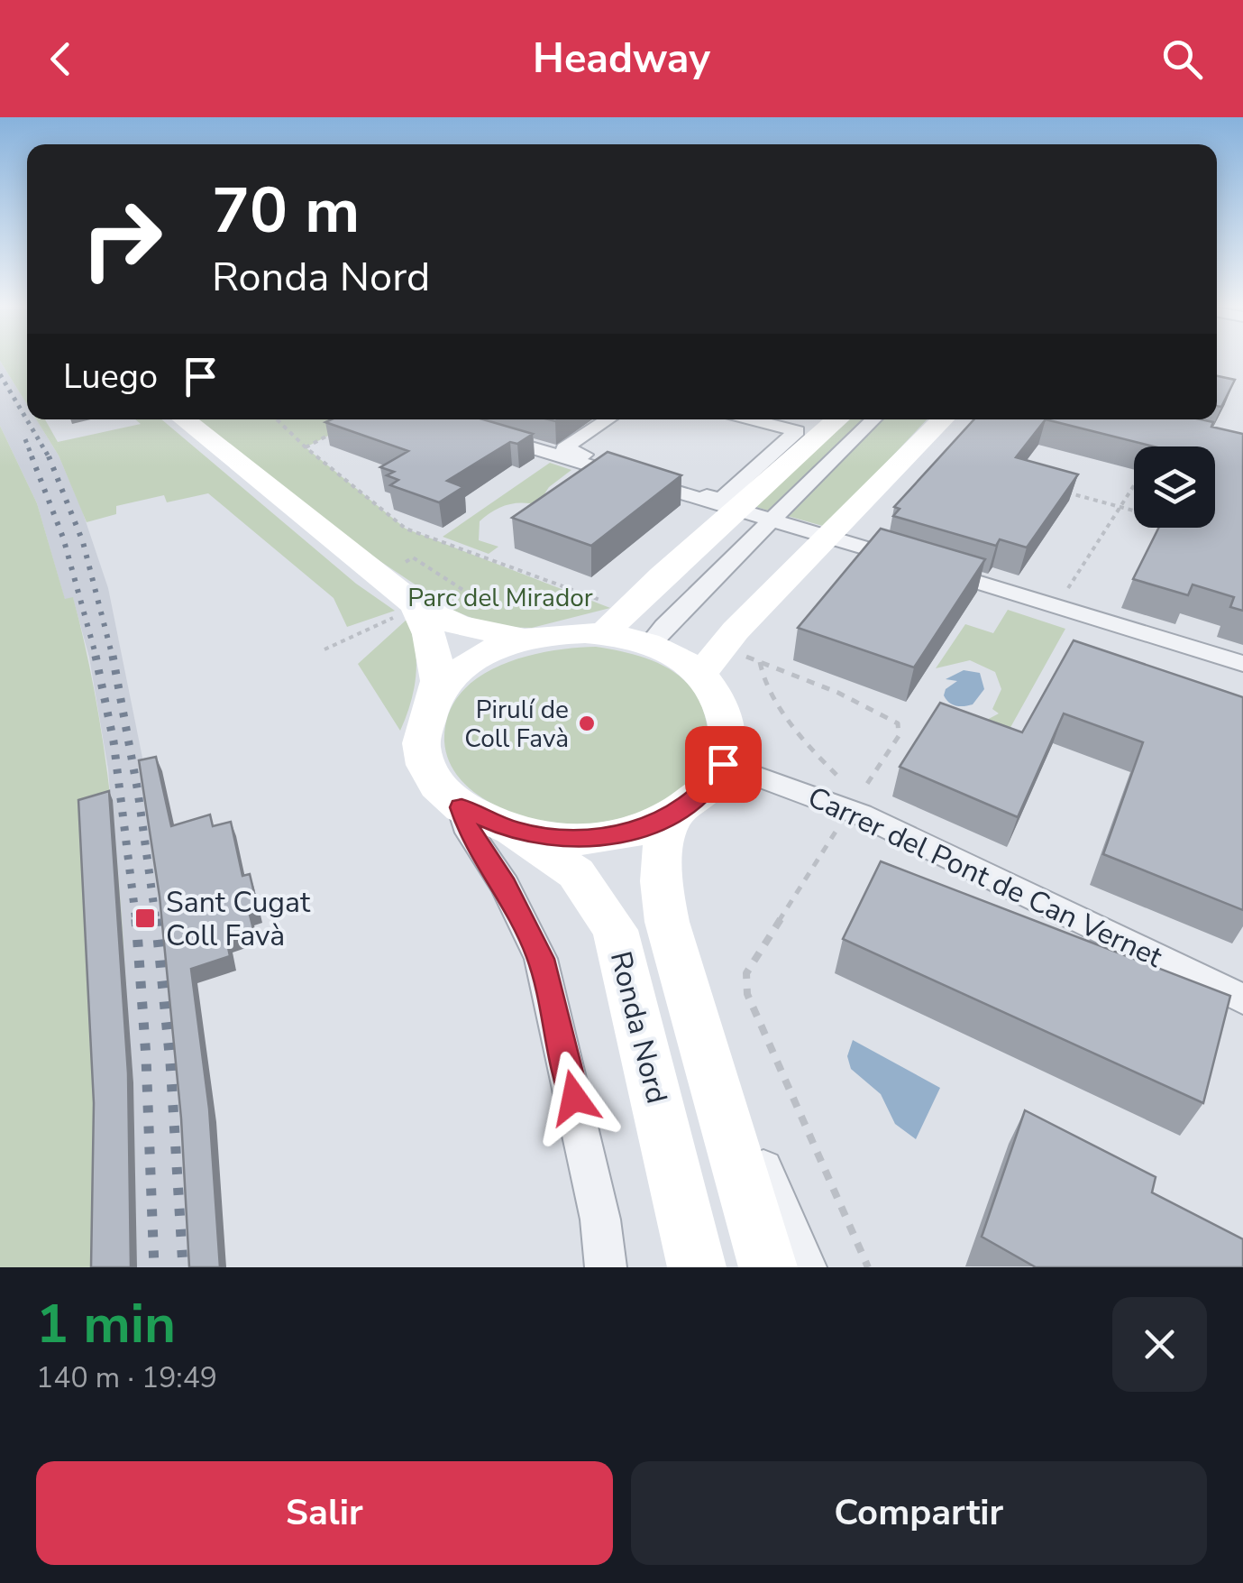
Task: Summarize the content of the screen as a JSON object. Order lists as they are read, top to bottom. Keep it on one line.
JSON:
{"streets":{"main road":["Ronda Nord"],"street":["Carrer del Pont de Can Vernet"]},"crossings":[["Carrer del Pont de Can Vernet","Ronda Nord"]],"parks":["Parc del Mirador"],"places":{"other":["Pirulí de Coll Favà"],"transit":["Sant Cugat Coll Favà"]},"page":{"header":"Headway","turn":["70 m","Ronda Nord"],"then":"Luego","heading":["1 min","140 m · 19:49"],"buttons":["Salir","Compartir"]}}
